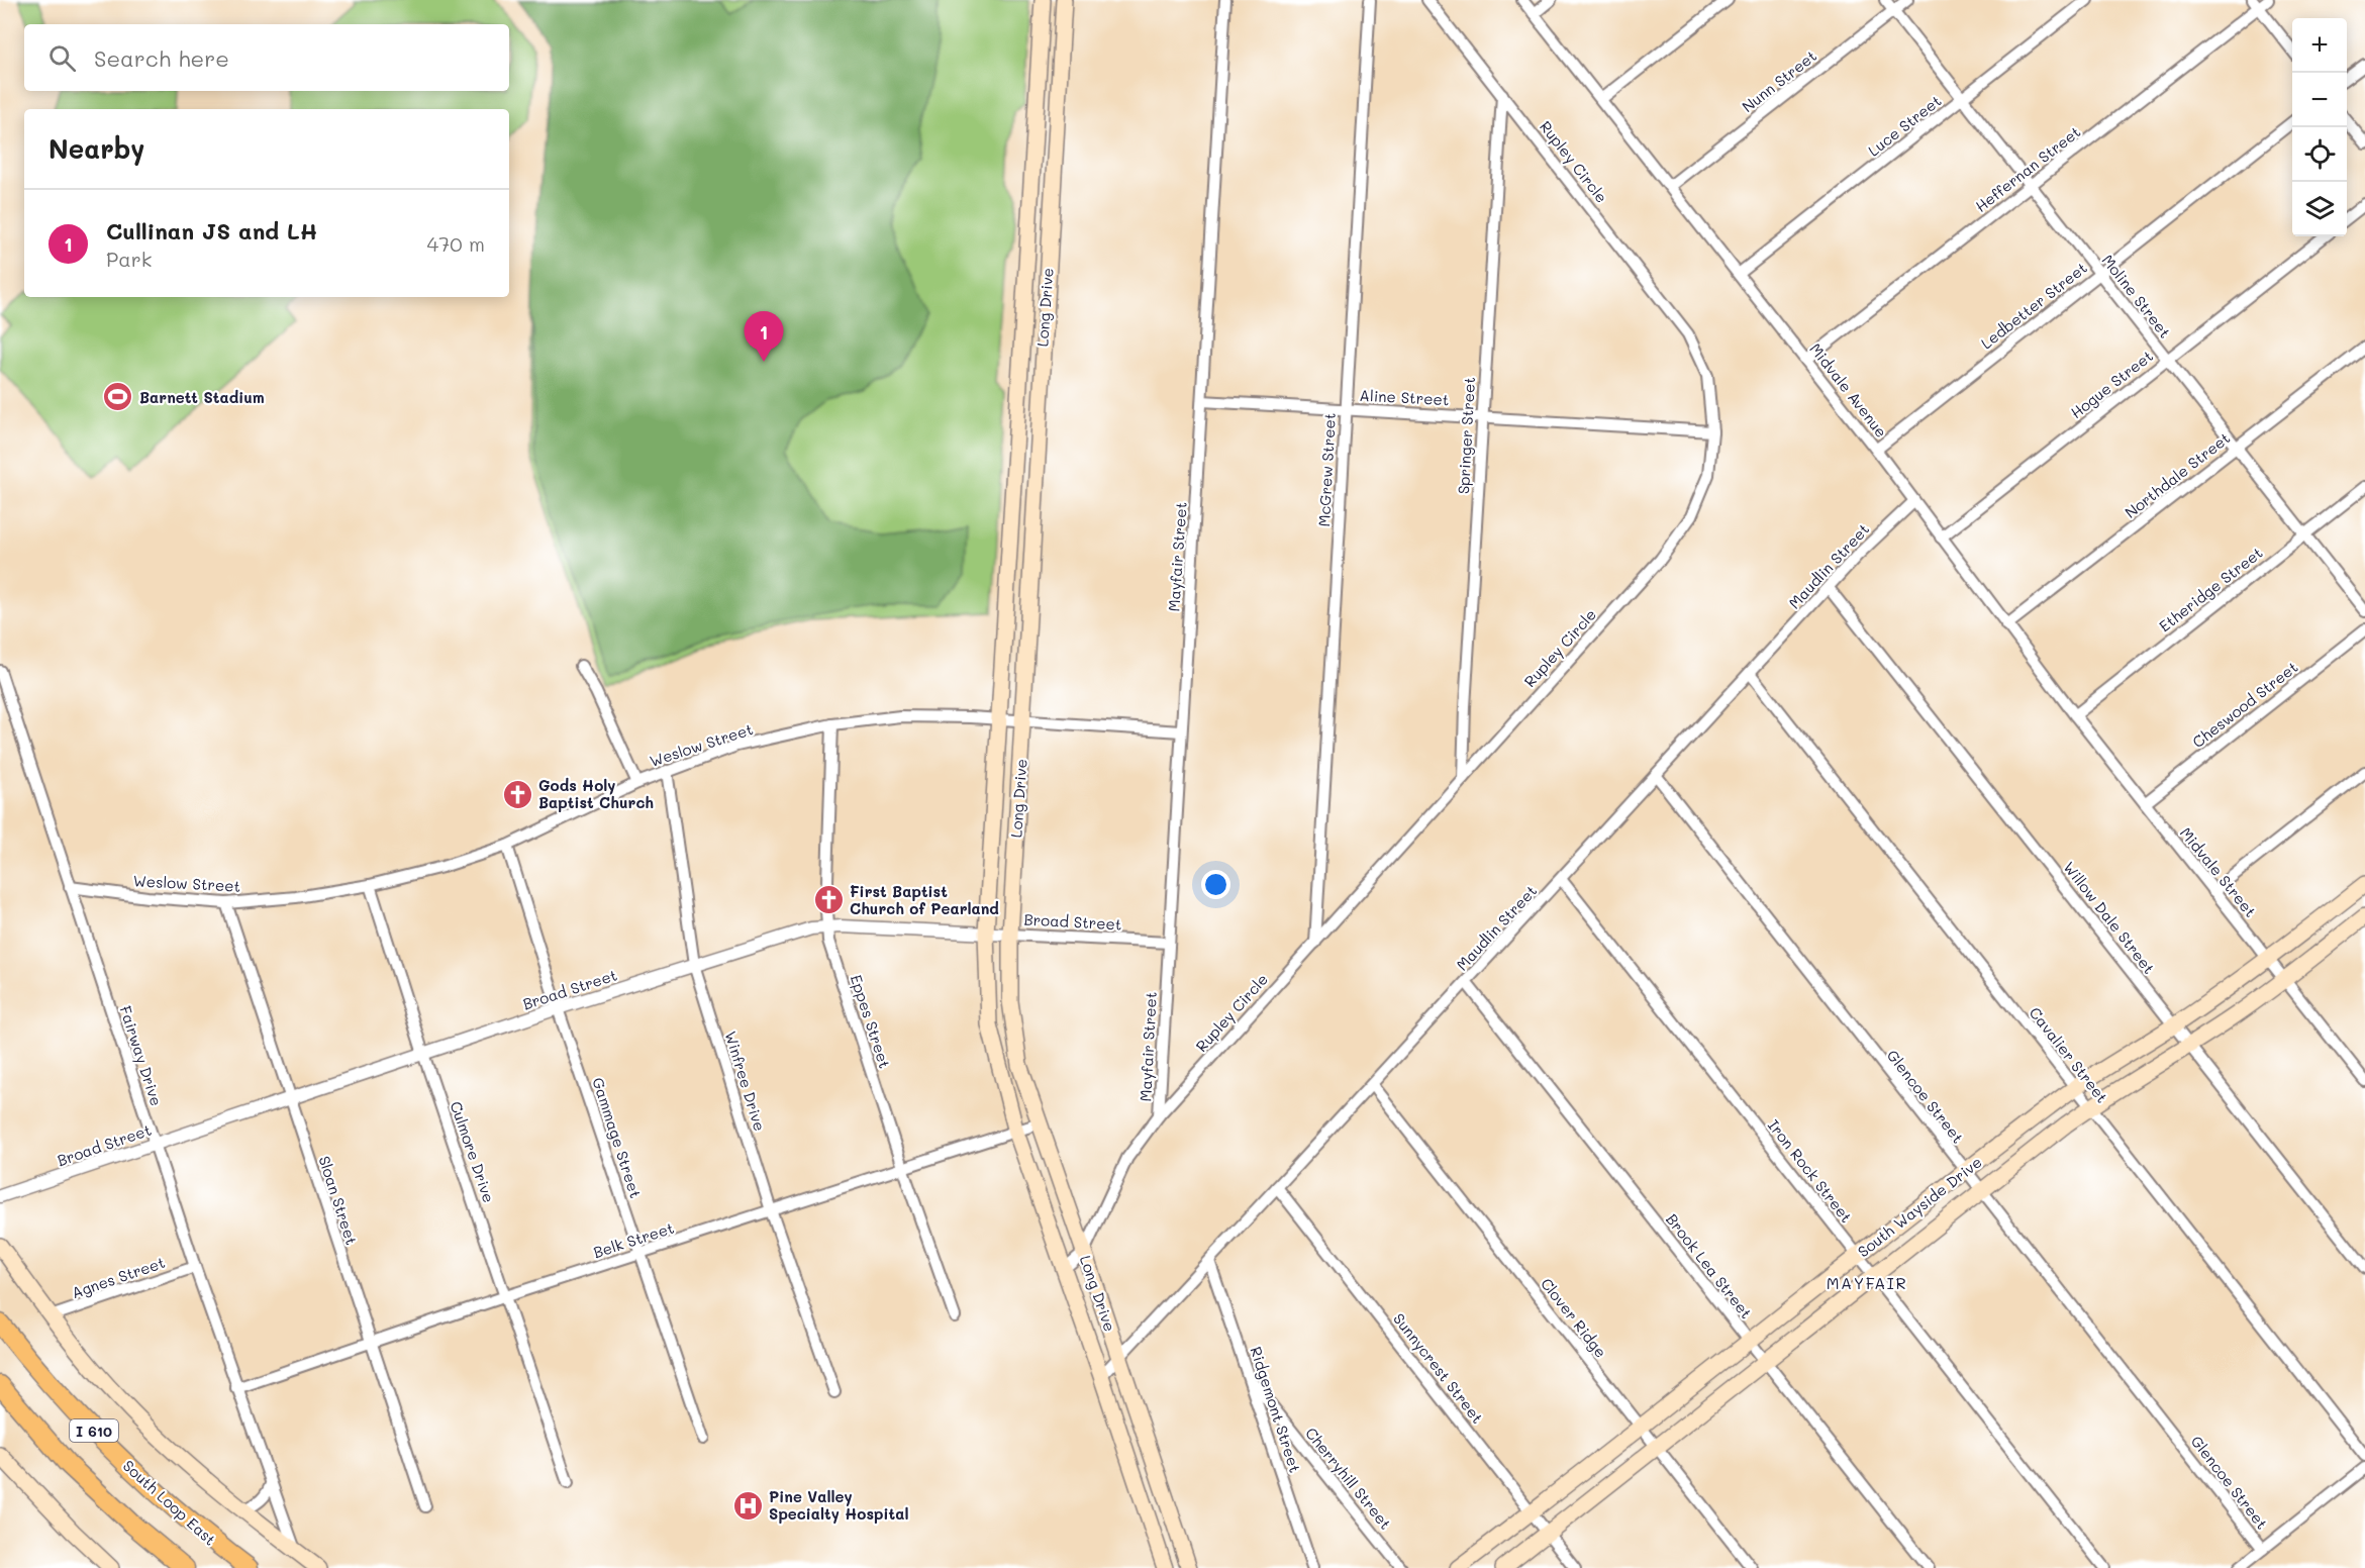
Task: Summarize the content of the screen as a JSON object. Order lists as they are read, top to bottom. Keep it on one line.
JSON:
{"streets":{"highway":["I 610","South Loop East"],"main road":["Long Drive","South Wayside Drive"],"street":["Nunn Street","Luce Street","Rupley Circle","Heffernan Street","Moline Street","Ledbetter Street","Hogue Street","Midvale Avenue","Aline Street","Springer Street","McGrew Street","Northdale Street","Mayfair Street","Maudlin Street","Etheridge Street","Cheswood Street","Weslow Street","Midvale Street","Willow Dale Street","Broad Street","Eppes Street","Cavalier Street","Fairway Drive","Winfree Drive","Glencoe Street","Gammage Street","Culmore Drive","Iron Rock Street","Sloan Street","Belk Street","Brook Lea Street","Agnes Street","Clover Ridge","Sunnycrest Street","Ridgemont Street","Cherryhill Street"]},"crossings":[["Nunn Street","Moline Street"],["Nunn Street","Midvale Avenue"],["Luce Street","Moline Street"],["Luce Street","Midvale Avenue"],["Rupley Circle","Long Drive"],["Rupley Circle","Aline Street"],["Rupley Circle","Springer Street"],["Rupley Circle","McGrew Street"],["Rupley Circle","Mayfair Street"],["Heffernan Street","Moline Street"],["Heffernan Street","Midvale Avenue"],["Moline Street","Ledbetter Street"],["Moline Street","Hogue Street"],["Moline Street","Northdale Street"],["Moline Street","Etheridge Street"],["Ledbetter Street","Midvale Avenue"],["Long Drive","Maudlin Street"],["Long Drive","Weslow Street"],["Long Drive","Broad Street"],["Long Drive","Belk Street"],["Hogue Street","Midvale Avenue"],["Midvale Avenue","Northdale Street"],["Midvale Avenue","Maudlin Street"],["Midvale Avenue","Etheridge Street"],["Midvale Avenue","Cheswood Street"],["Midvale Avenue","Midvale Street"],["Aline Street","Springer Street"],["Aline Street","McGrew Street"],["Aline Street","Mayfair Street"],["Mayfair Street","Weslow Street"],["Mayfair Street","Broad Street"],["Maudlin Street","Willow Dale Street"],["Maudlin Street","Cavalier Street"],["Maudlin Street","Glencoe Street"],["Maudlin Street","Iron Rock Street"],["Maudlin Street","Brook Lea Street"],["Maudlin Street","Clover Ridge"],["Maudlin Street","Sunnycrest Street"],["Maudlin Street","Ridgemont Street"],["Cheswood Street","Midvale Street"],["Weslow Street","Eppes Street"],["Weslow Street","Fairway Drive"],["Weslow Street","Winfree Drive"],["Weslow Street","Gammage Street"],["Weslow Street","Culmore Drive"],["Weslow Street","Sloan Street"],["Midvale Street","South Wayside Drive"],["Willow Dale Street","South Wayside Drive"],["Broad Street","Eppes Street"],["Broad Street","Fairway Drive"],["Broad Street","Winfree Drive"],["Broad Street","Gammage Street"],["Broad Street","Culmore Drive"],["Broad Street","Sloan Street"],["Eppes Street","Belk Street"],["Cavalier Street","South Wayside Drive"],["Fairway Drive","Belk Street"],["Fairway Drive","Agnes Street"],["Winfree Drive","Belk Street"],["Glencoe Street","South Wayside Drive"],["Gammage Street","Belk Street"],["Culmore Drive","Belk Street"],["Iron Rock Street","South Wayside Drive"],["Sloan Street","Belk Street"],["South Wayside Drive","Brook Lea Street"],["South Wayside Drive","Clover Ridge"],["South Wayside Drive","Sunnycrest Street"],["Ridgemont Street","Cherryhill Street"]],"districts":["MAYFAIR"],"places":{"sports":["Barnett Stadium"],"church":["Gods Holy Baptist Church","First Baptist Church of Pearland"],"hospital":["Pine Valley Specialty Hospital"]},"page":{"map_buttons":["+","−"],"search":"Search here","heading":"Nearby","list":[{"mark":"1","name":"Cullinan JS and LH","note":"Park","value":"470 m"}],"pins":"1"}}
